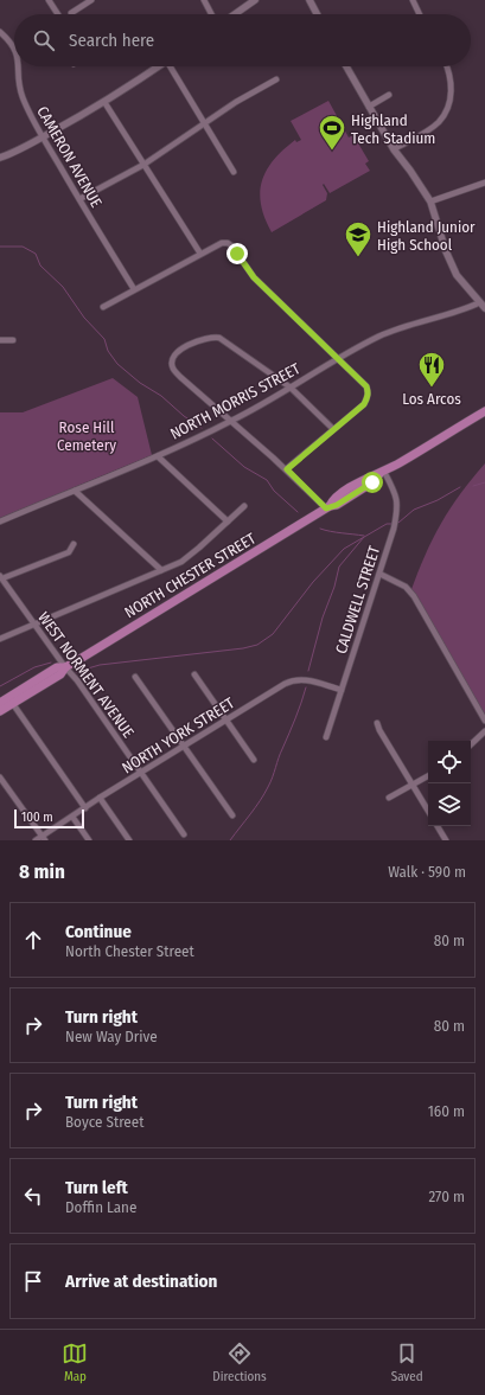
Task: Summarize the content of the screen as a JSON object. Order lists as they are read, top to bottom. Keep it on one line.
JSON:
{"streets":{"main road":["NORTH CHESTER STREET"],"street":["CAMERON AVENUE","NORTH MORRIS STREET","CALDWELL STREET","WEST NORMENT AVENUE","NORTH YORK STREET"]},"crossings":[["NORTH CHESTER STREET","CALDWELL STREET"],["NORTH CHESTER STREET","WEST NORMENT AVENUE"],["CALDWELL STREET","NORTH YORK STREET"],["WEST NORMENT AVENUE","NORTH YORK STREET"]],"parks":["Rose Hill Cemetery"],"places":{"sports":["Highland Tech Stadium"],"school or university":["Highland Junior High School"],"restaurant":["Los Arcos"]},"scale_bar":"100 m","page":{"search":"Search here","scale":"100 m","heading":["8 min","Walk · 590 m"],"list":[["Continue","North Chester Street","80 m"],["Turn right","New Way Drive","80 m"],["Turn right","Boyce Street","160 m"],["Turn left","Doffin Lane","270 m"],"Arrive at destination"],"nav":["Map","Directions","Saved"]}}
